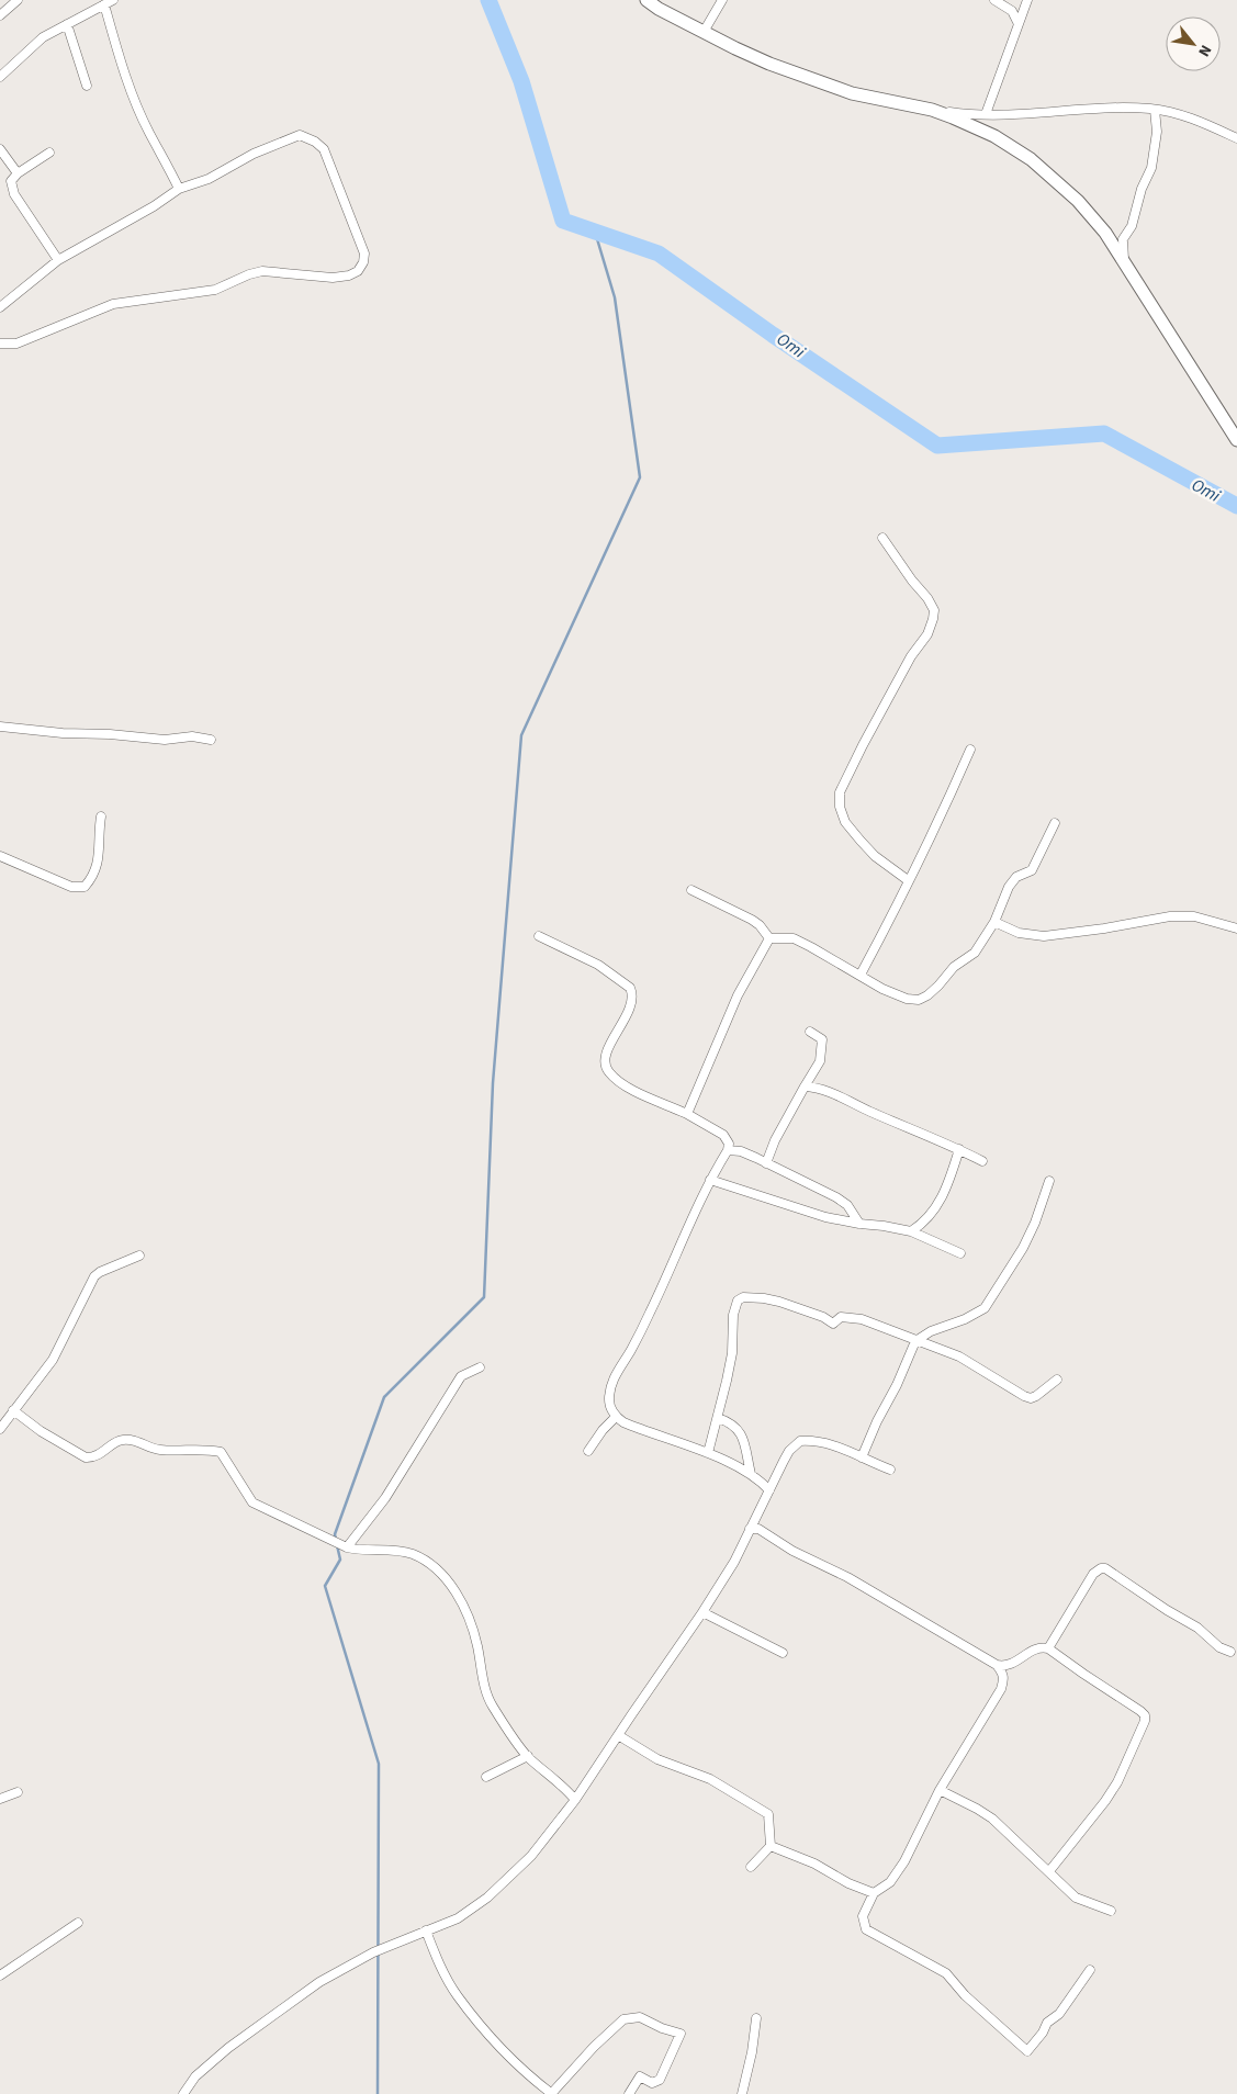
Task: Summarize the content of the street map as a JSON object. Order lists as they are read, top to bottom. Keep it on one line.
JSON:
{"water":["Omi"],"north":"bottom right"}
